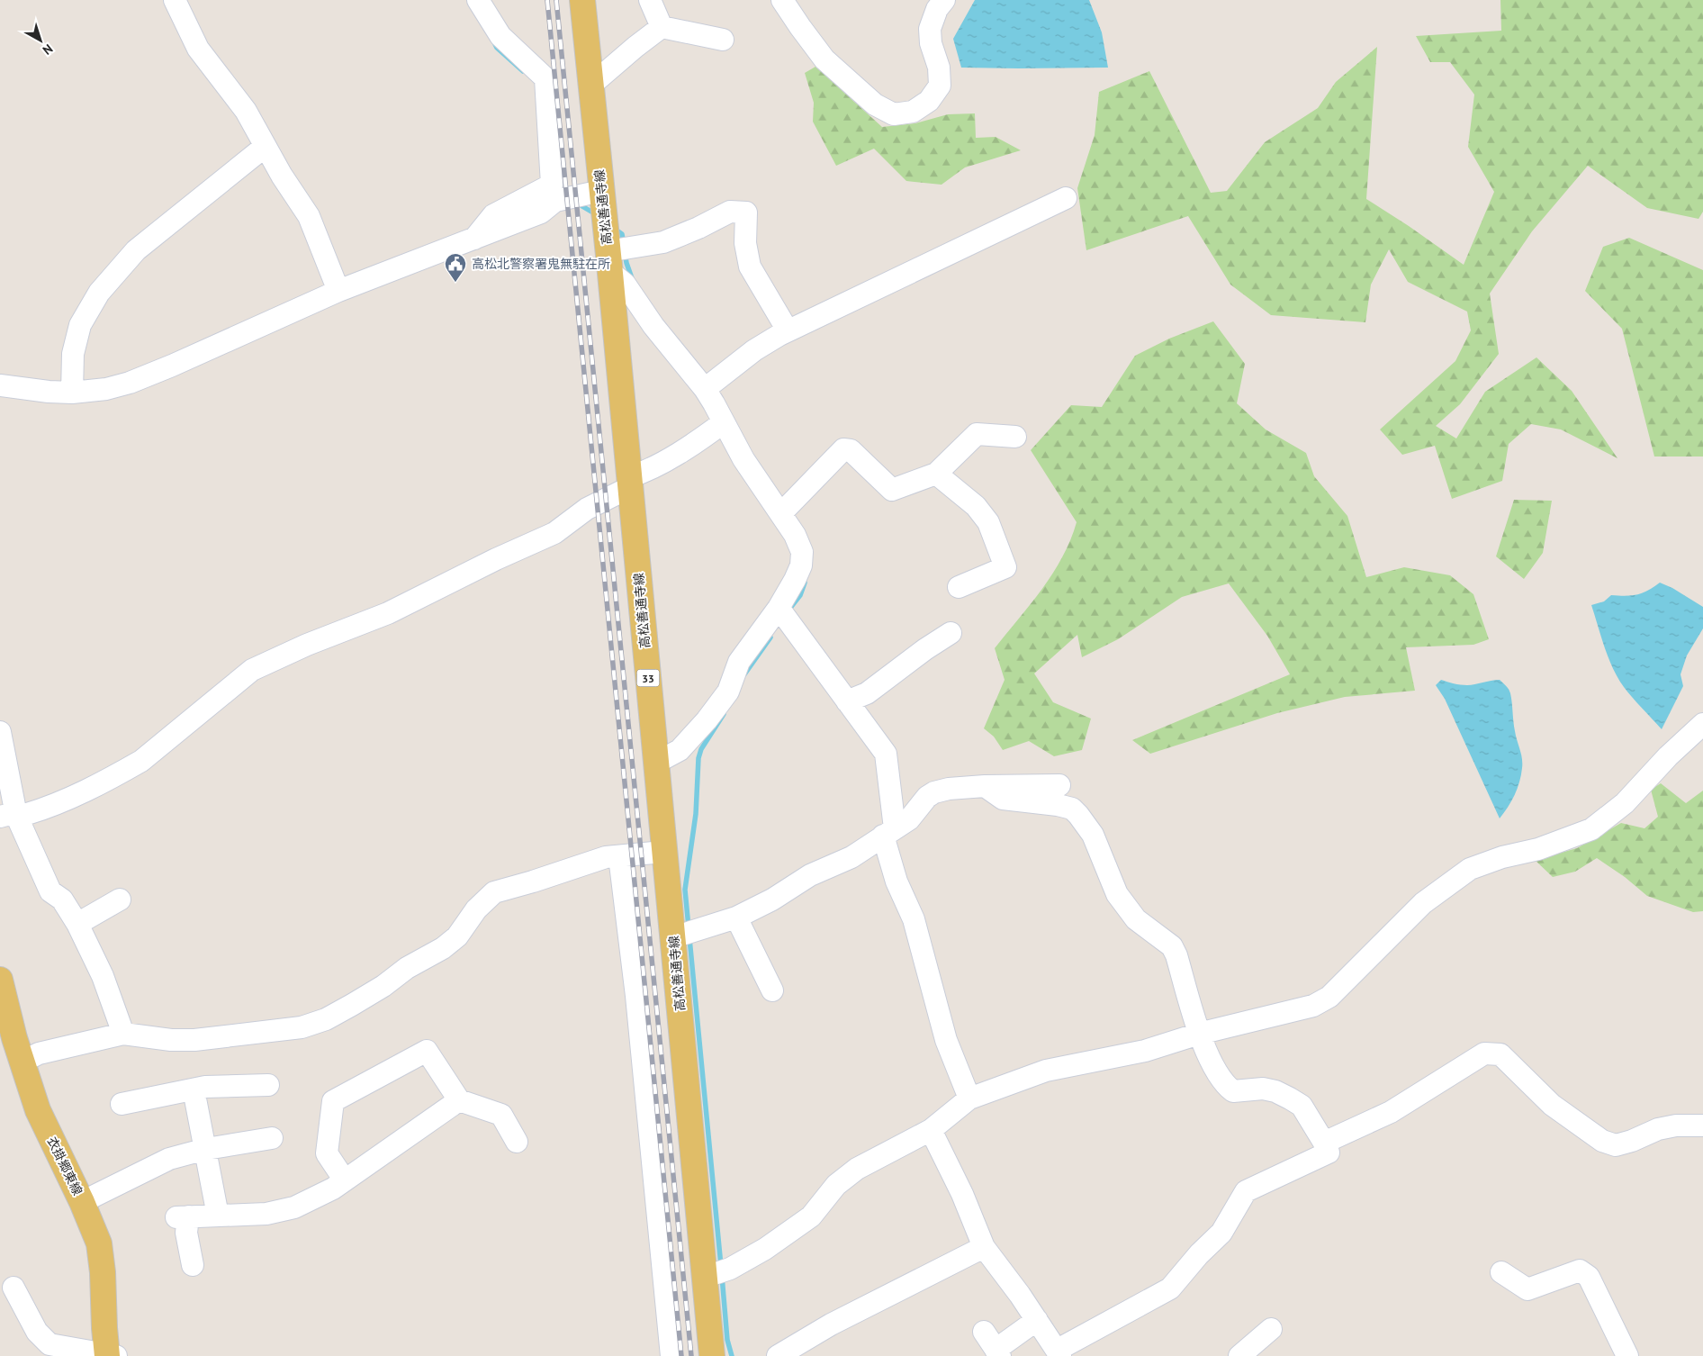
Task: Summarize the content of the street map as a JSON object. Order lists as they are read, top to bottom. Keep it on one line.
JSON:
{"streets":{"main road":["高松善通寺線","33","衣掛郷東線"]},"places":{"public building":["高松北警察署鬼無駐在所"]},"north":"bottom right"}
